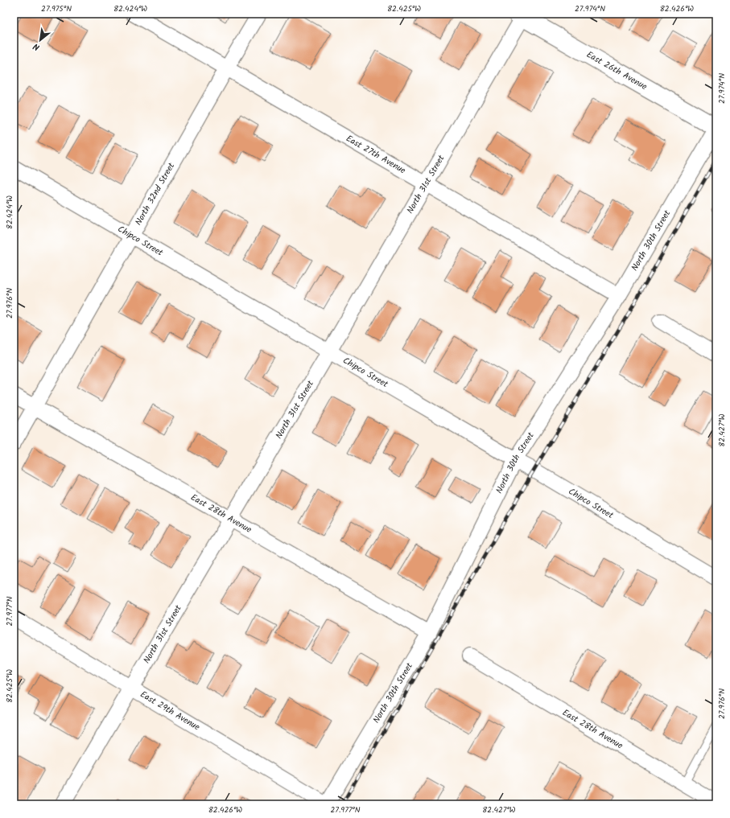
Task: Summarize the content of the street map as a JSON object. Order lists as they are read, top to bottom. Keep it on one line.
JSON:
{"streets":{"street":["East 26th Avenue","East 27th Avenue","North 31st Street","North 32nd Street","North 30th Street","Chipco Street","East 28th Avenue","East 29th Avenue"]},"crossings":[["East 26th Avenue","North 31st Street"],["East 26th Avenue","North 30th Street"],["East 27th Avenue","North 31st Street"],["East 27th Avenue","North 32nd Street"],["East 27th Avenue","North 30th Street"],["North 31st Street","Chipco Street"],["North 31st Street","East 28th Avenue"],["North 31st Street","East 29th Avenue"],["North 32nd Street","Chipco Street"],["North 32nd Street","East 28th Avenue"],["North 30th Street","Chipco Street"],["North 30th Street","East 28th Avenue"],["North 30th Street","East 29th Avenue"]],"north":"bottom left","coordinates":["27.975°N","82.424°W","82.425°W","27.974°N","82.426°W","27.976°N","82.427°W","27.977°N"]}
